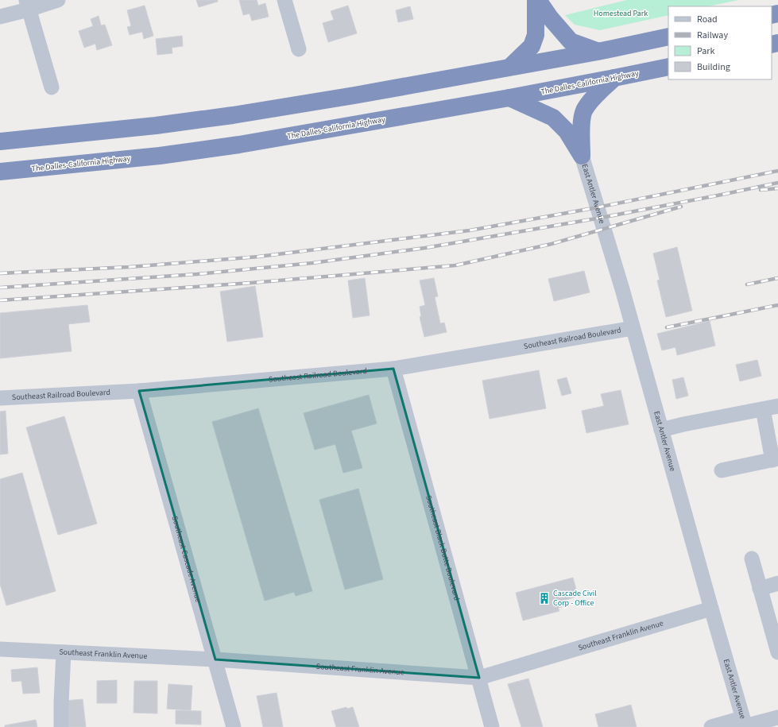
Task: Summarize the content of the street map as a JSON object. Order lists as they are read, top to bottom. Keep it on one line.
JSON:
{"streets":{"highway":["The Dalles-California Highway"],"street":["East Antler Avenue","Southeast Railroad Boulevard","Southeast Black Butte Boulevard","Southeast Cascade Avenue","Southeast Franklin Avenue"]},"crossings":[["East Antler Avenue","Southeast Railroad Boulevard"],["East Antler Avenue","Southeast Franklin Avenue"],["Southeast Railroad Boulevard","Southeast Black Butte Boulevard"],["Southeast Railroad Boulevard","Southeast Cascade Avenue"],["Southeast Black Butte Boulevard","Southeast Franklin Avenue"],["Southeast Cascade Avenue","Southeast Franklin Avenue"]],"parks":["Homestead Park"],"places":{"building":["Cascade Civil Corp - Office"]},"legend":["Road","Railway","Park","Building"]}
